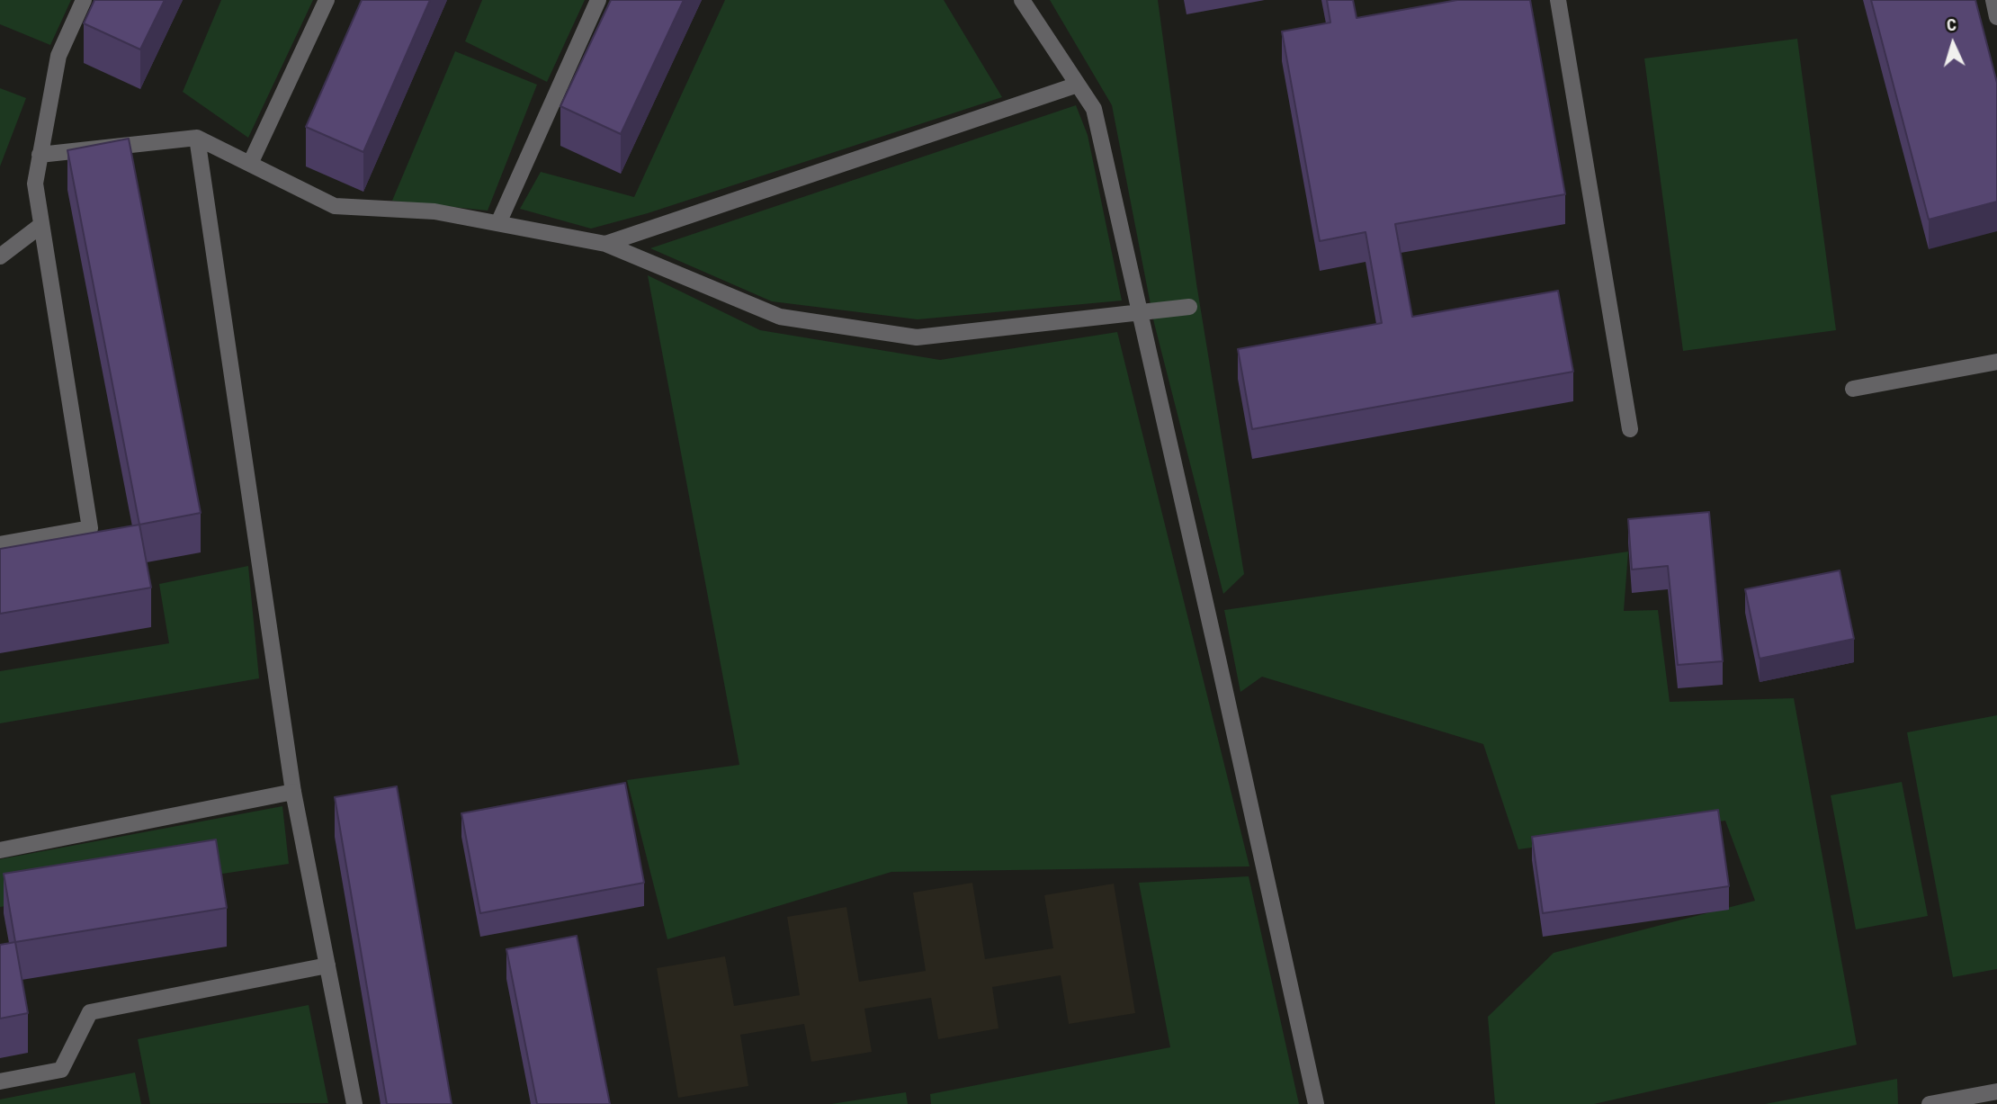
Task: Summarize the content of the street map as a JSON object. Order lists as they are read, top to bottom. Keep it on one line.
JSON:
{"north":"top"}
